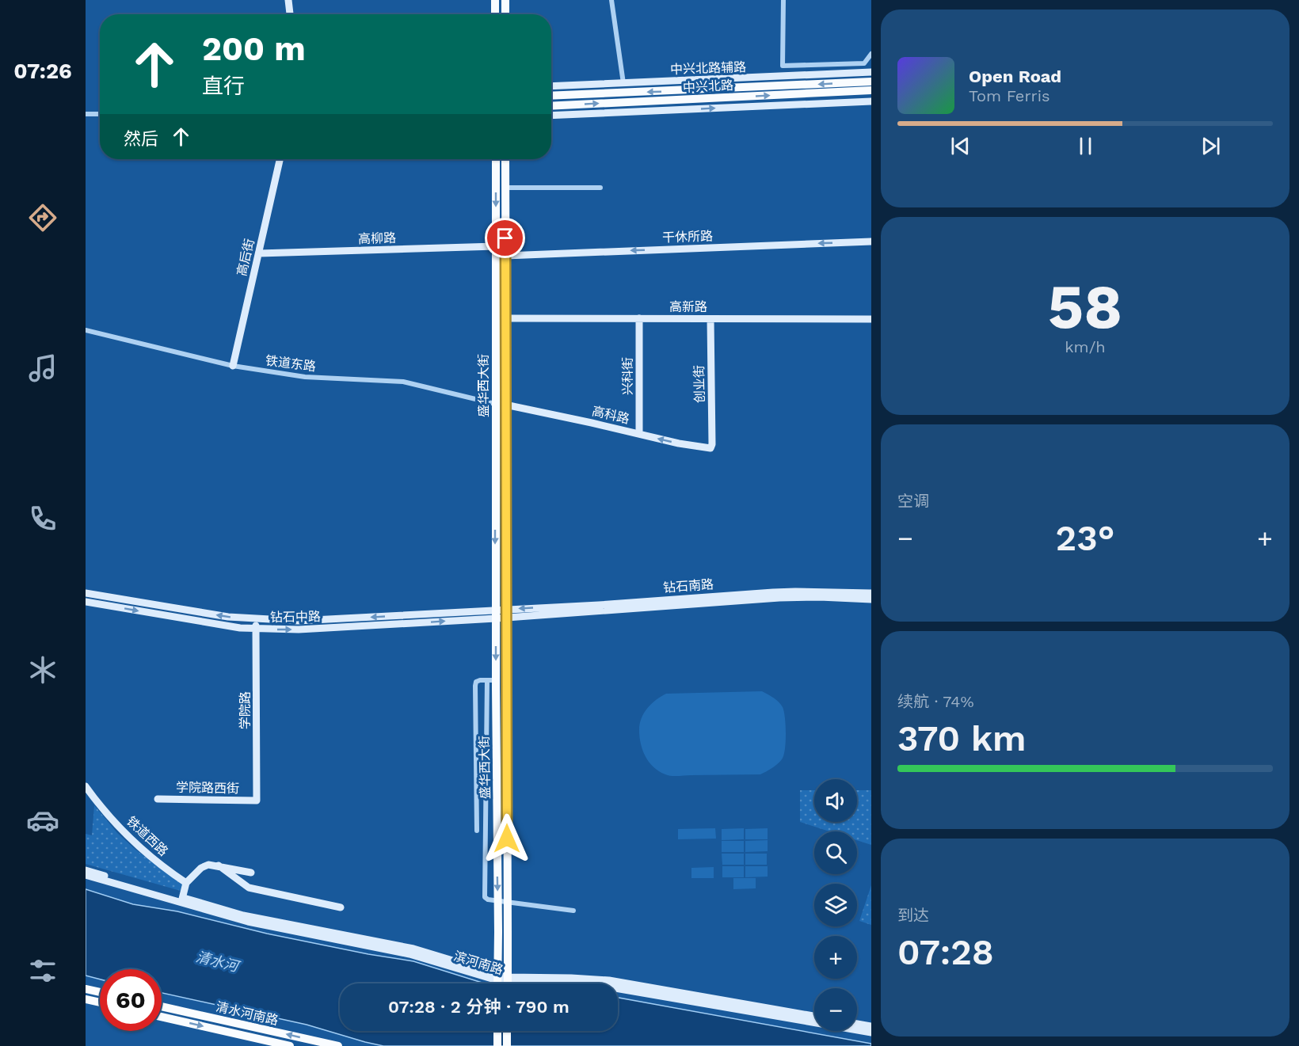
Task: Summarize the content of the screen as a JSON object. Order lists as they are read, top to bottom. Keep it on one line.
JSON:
{"streets":{"main road":["中兴北路","盛华西大街","清水河南路"],"street":["中兴北路辅路","干休所路","高柳路","高后街","高新路","铁道东路","兴科街","创业街","高科路","钻石南路","钻石中路","学院路","学院路西街","铁道西路","滨河南路"]},"crossings":[["干休所路","盛华西大街"],["高柳路","高后街"],["高柳路","盛华西大街"],["高后街","铁道东路"],["高新路","兴科街"],["高新路","创业街"],["高新路","盛华西大街"],["铁道东路","盛华西大街"],["兴科街","高科路"],["创业街","高科路"],["盛华西大街","高科路"],["盛华西大街","钻石南路"],["盛华西大街","钻石中路"],["盛华西大街","滨河南路"],["钻石南路","钻石中路"],["钻石中路","学院路"],["学院路","学院路西街"]],"one_way":["干休所路"],"water":["清水河"],"page":{"tabs":"07:26","turn":["200 m","直行"],"song":["Open Road","Tom Ferris"],"then":"然后","tile":[["58","km/h"],"空调",["续航 · 74%","370 km"],["到达","07:28"]],"heat":["−","23°","+"],"map_buttons":["+","−"],"limit":"60","trip":"07:28 · 2 分钟 · 790 m"}}
